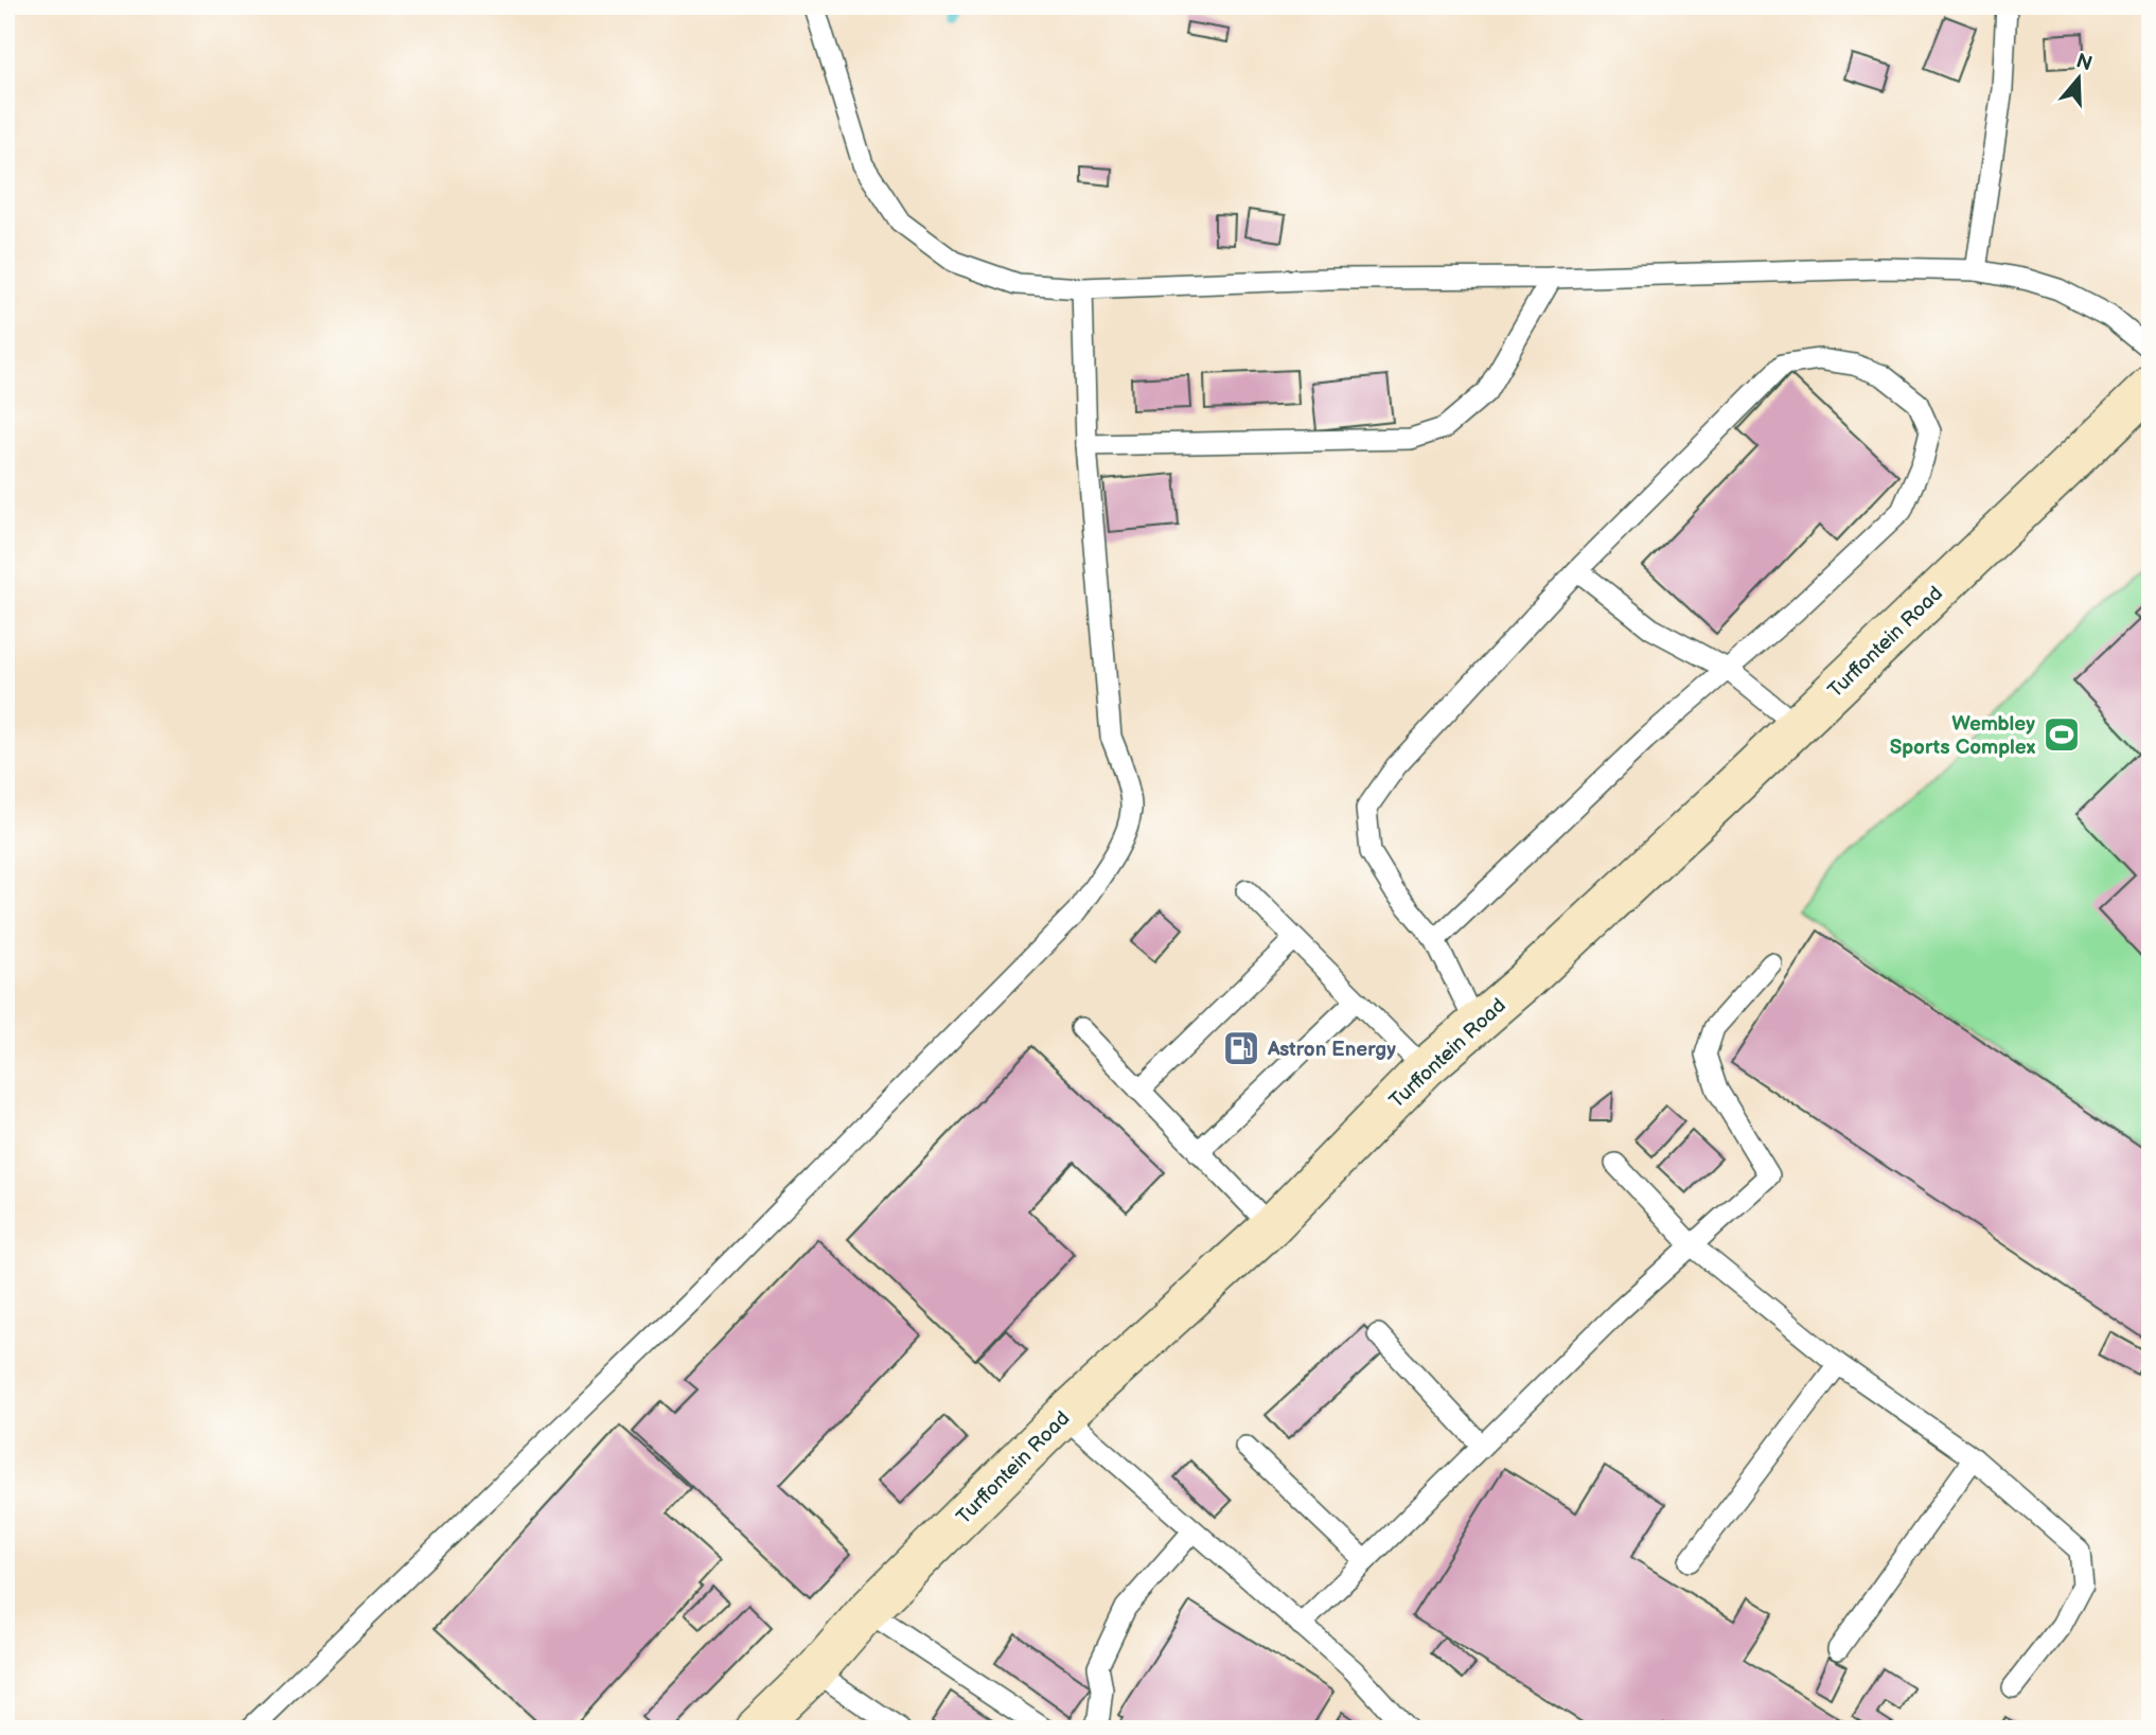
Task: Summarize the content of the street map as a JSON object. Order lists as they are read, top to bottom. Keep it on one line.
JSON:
{"streets":{"street":["Turffontein Road"]},"places":{"sports":["Wembley Sports Complex"],"fuel station":["Astron Energy"]},"north":"top"}
